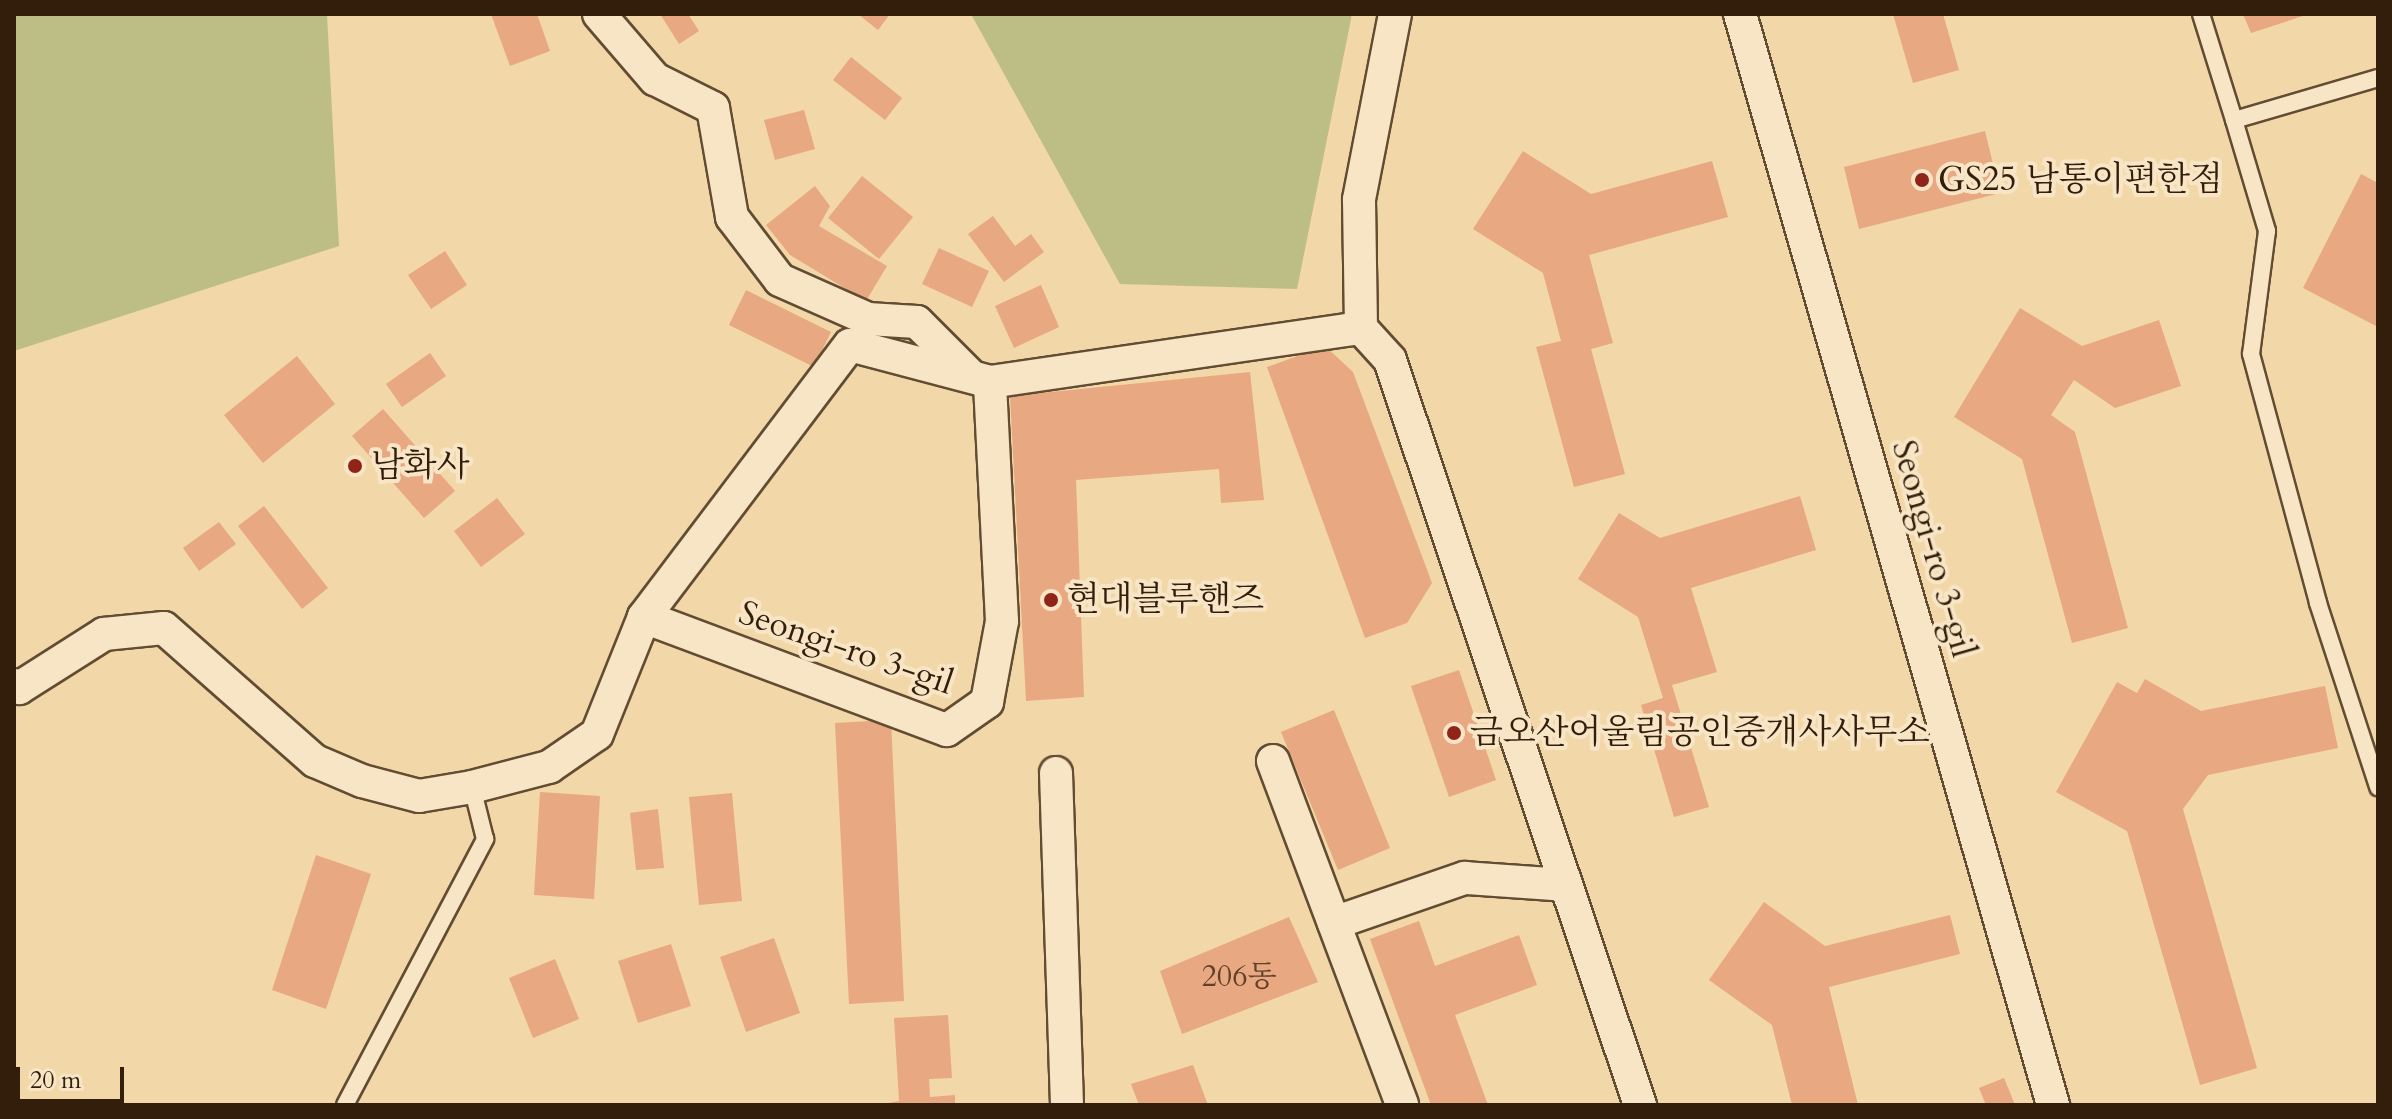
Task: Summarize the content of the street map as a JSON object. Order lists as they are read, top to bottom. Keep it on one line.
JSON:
{"streets":{"street":["Seongi-ro 3-gil"]},"places":["GS25 남통이편한점","남화사","현대블루핸즈","금오산어울림공인중개사사무소"],"house_numbers":["206동"],"scale_bar":"20 m"}
